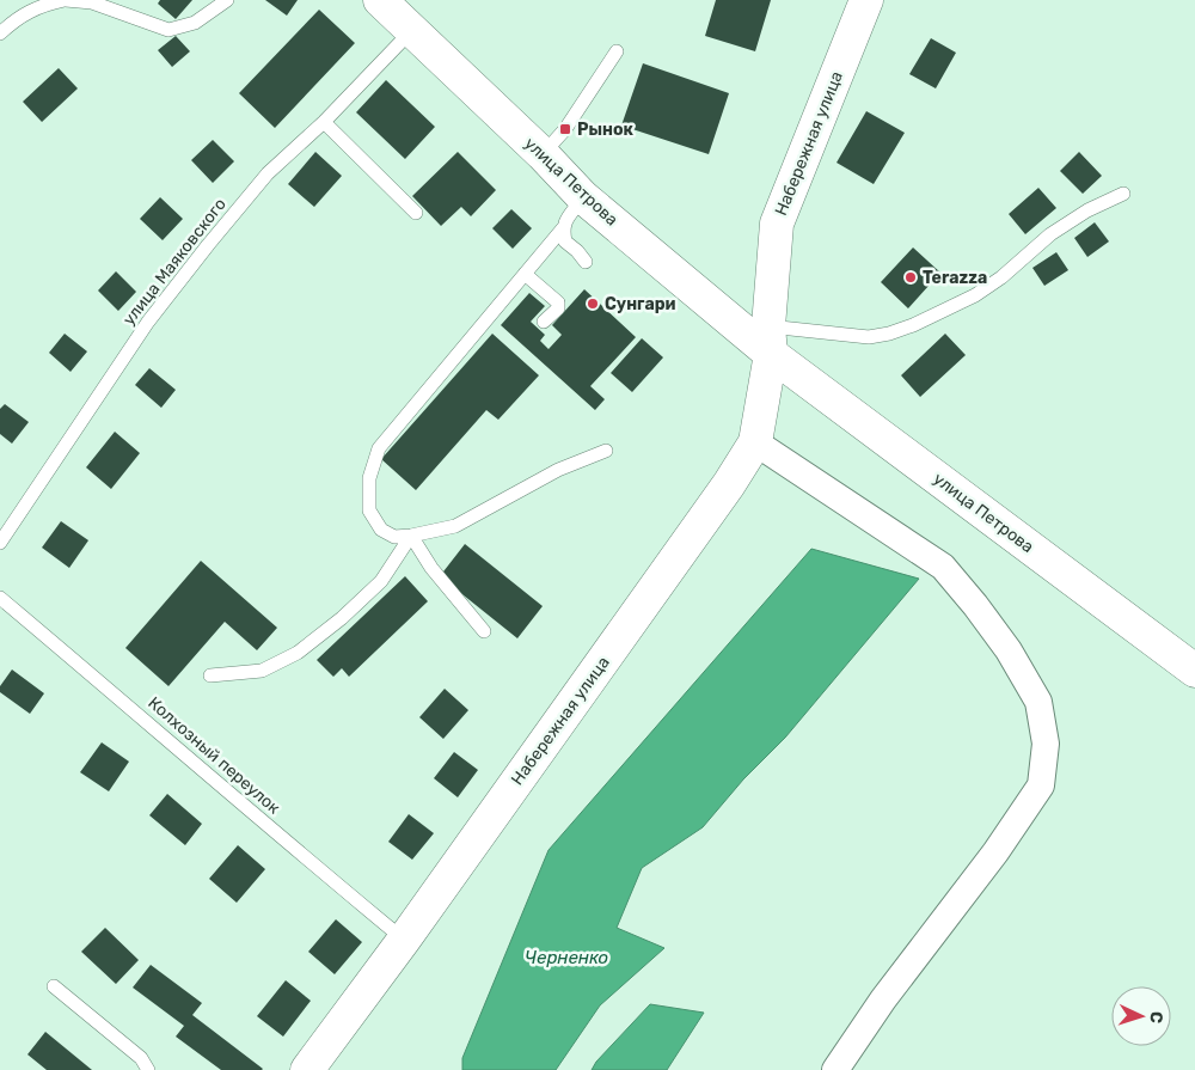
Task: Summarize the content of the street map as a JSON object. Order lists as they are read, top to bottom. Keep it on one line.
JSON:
{"streets":{"main road":["Набережная улица","улица Петрова"],"lane":["улица Маяковского","Колхозный переулок"]},"crossings":[["Набережная улица","улица Петрова"],["Набережная улица","Колхозный переулок"],["улица Петрова","улица Маяковского"]],"water":["Черненко"],"places":{"transit":["Рынок"],"other":["Terazza","Сунгари"]},"north":"right"}
